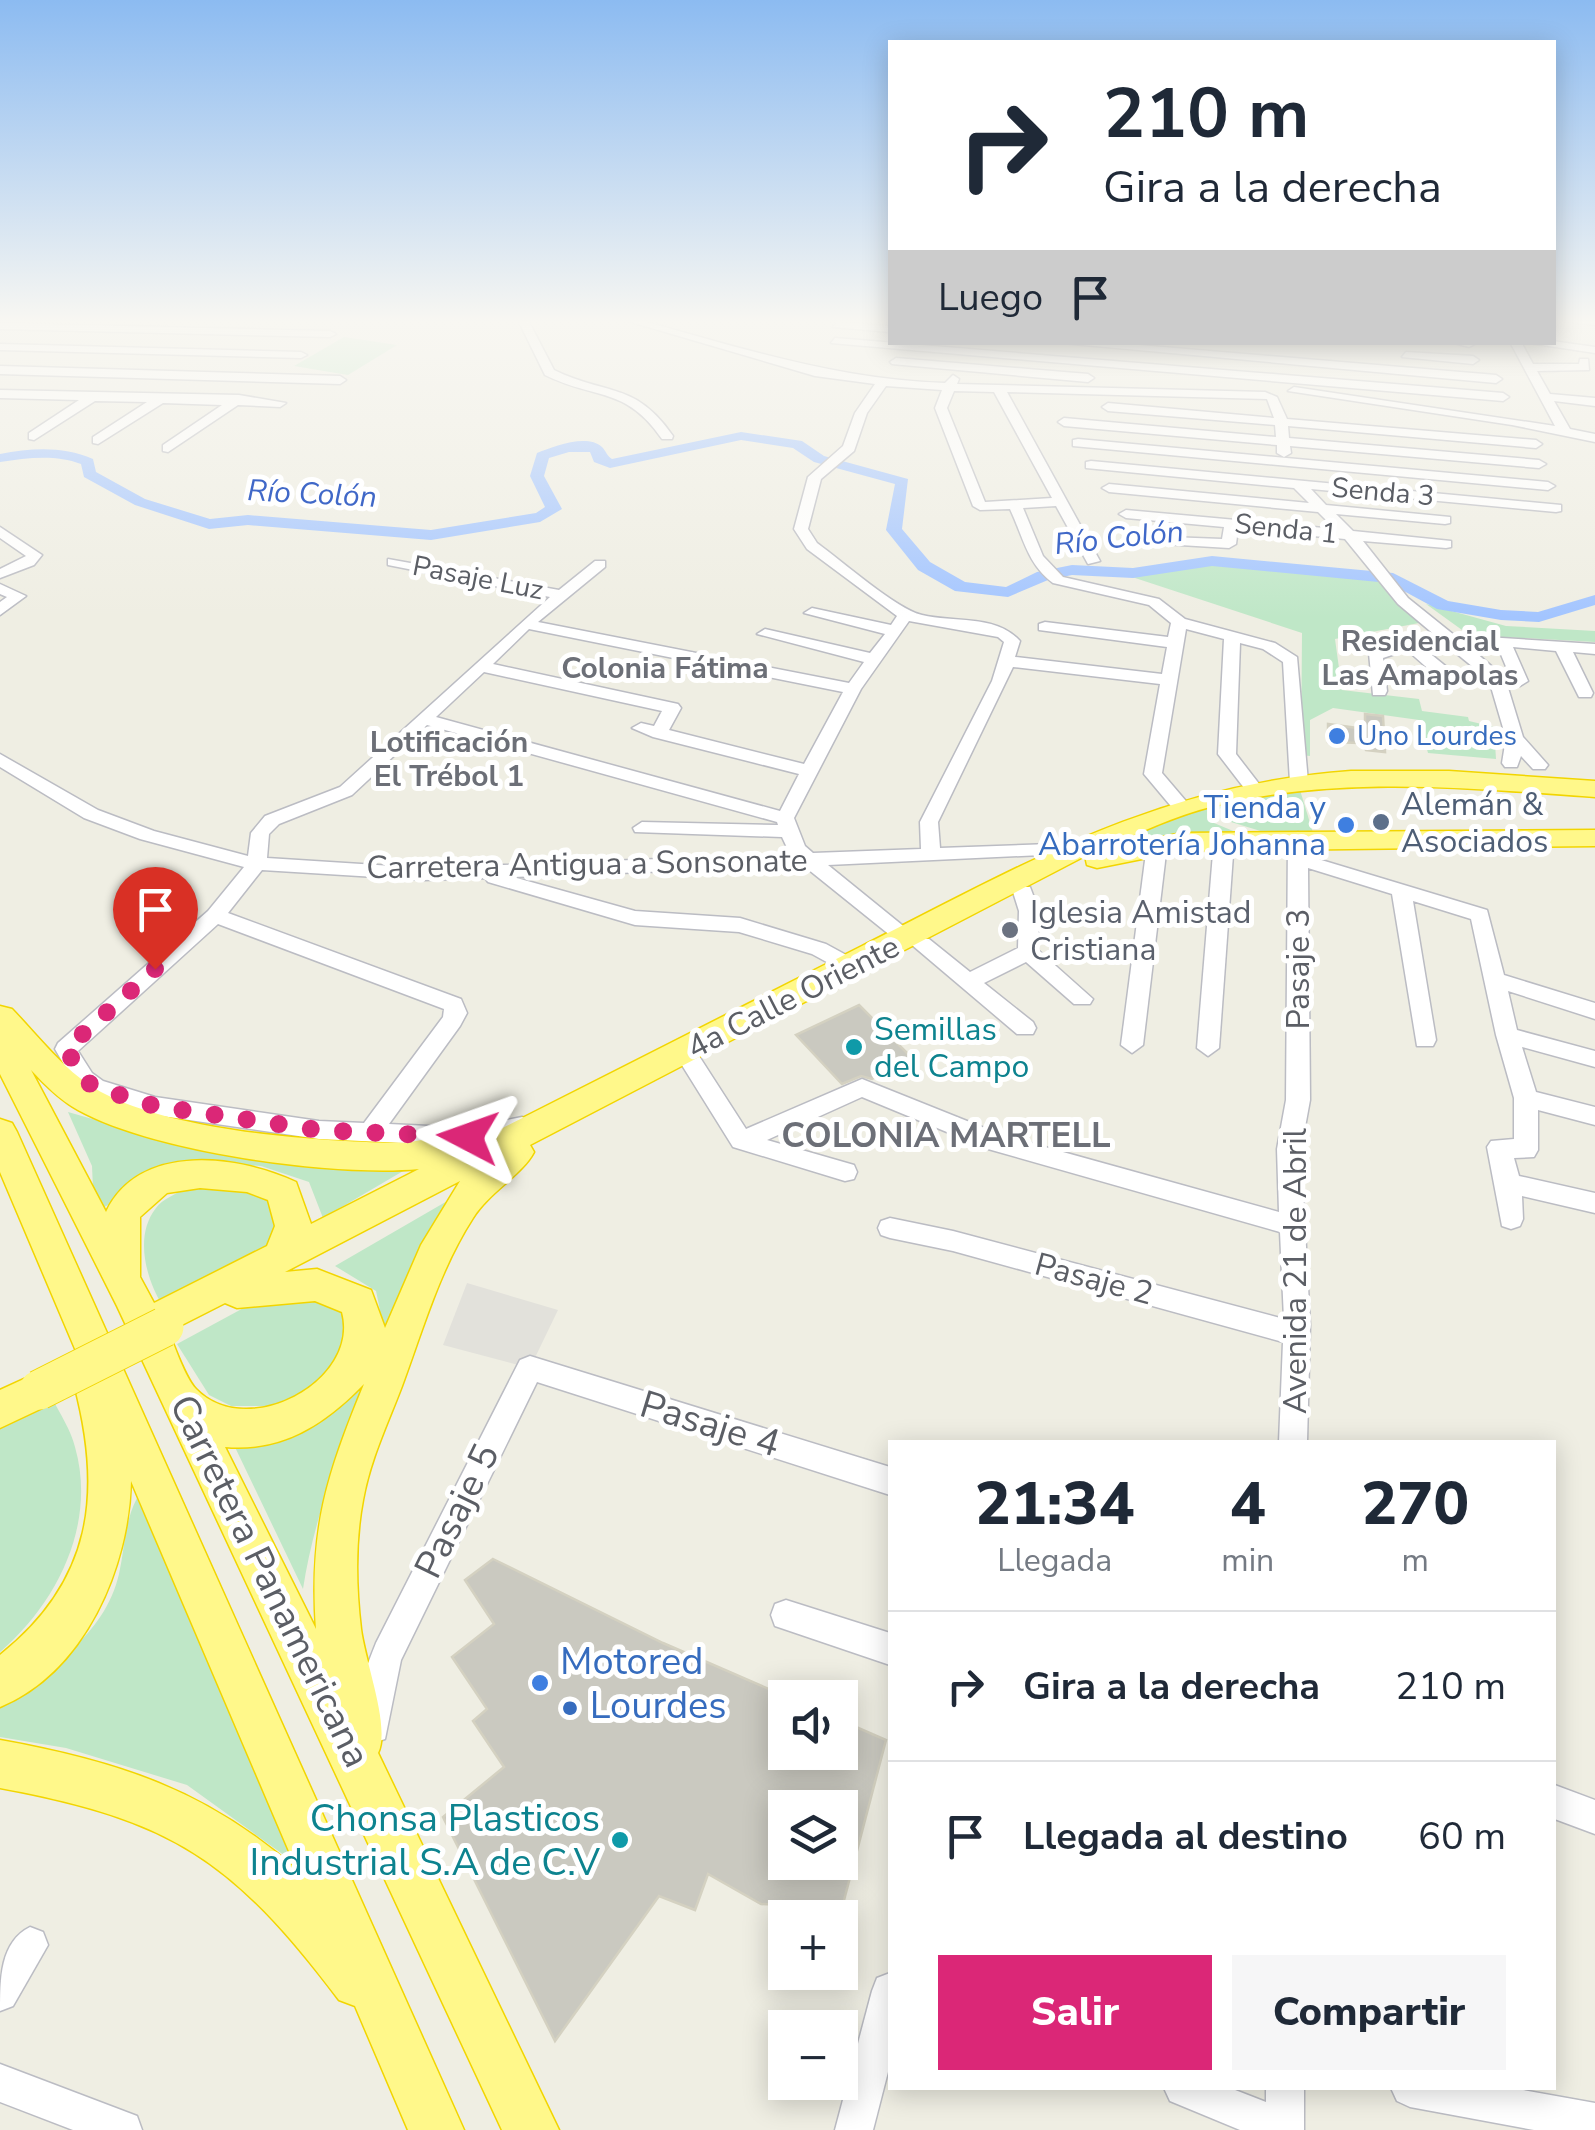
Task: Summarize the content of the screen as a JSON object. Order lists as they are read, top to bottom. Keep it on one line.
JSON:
{"streets":{"highway":["4a Calle Oriente","Carretera Panamericana"],"street":["Senda 3","Senda 1","Pasaje Luz","Carretera Antigua a Sonsonate","Pasaje 3","Avenida 21 de Abril","Pasaje 2","Pasaje 4","Pasaje 5"]},"crossings":[["Carretera Antigua a Sonsonate","4a Calle Oriente"],["Pasaje 3","4a Calle Oriente"],["Pasaje 3","Avenida 21 de Abril"],["4a Calle Oriente","Carretera Panamericana"],["Avenida 21 de Abril","Pasaje 2"],["Pasaje 4","Pasaje 5"]],"districts":["Residencial Las Amapolas","Colonia Fátima","Lotificación El Trébol 1","COLONIA MARTELL"],"water":["Río Colón"],"places":["Uno Lourdes","Alemán & Asociados","Tienda y Abarrotería Johanna","Iglesia Amistad Cristiana","Semillas del Campo","Motored • Lourdes","Chonsa Plasticos Industrial S.A de C.V"],"page":{"turn":["210 m","Gira a la derecha"],"then":"Luego","eta":["21:34","Llegada","4","min","270","m"],"list":[{"name":"Gira a la derecha","value":"210 m"},{"name":"Llegada al destino","value":"60 m"}],"map_buttons":["+","−"],"buttons":["Salir","Compartir"]}}
